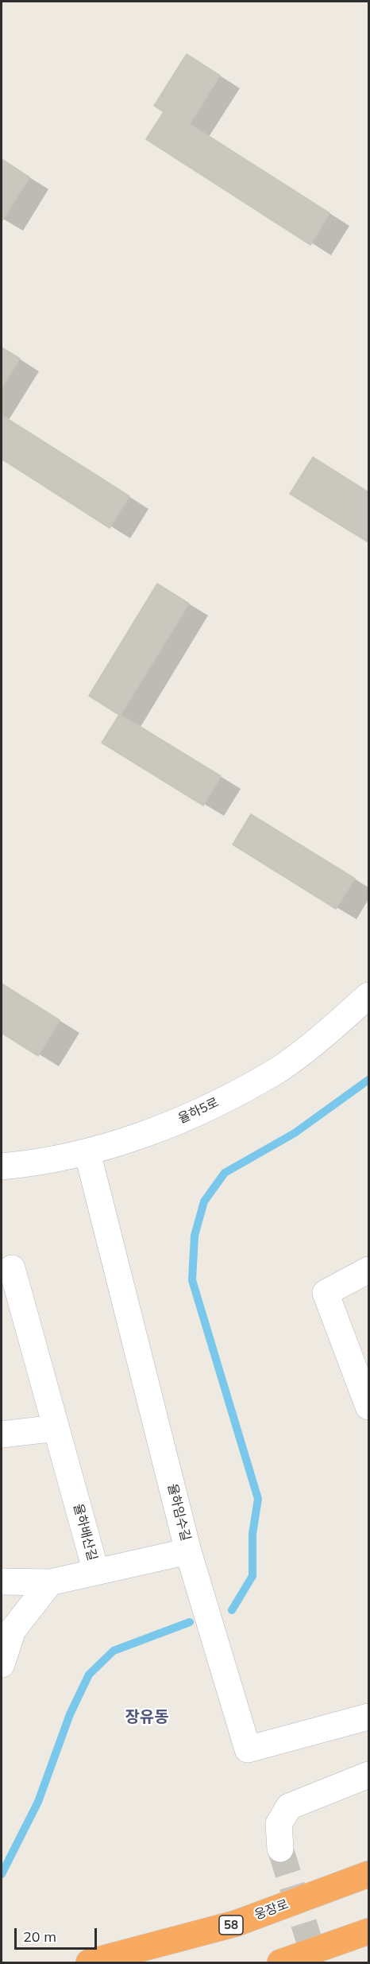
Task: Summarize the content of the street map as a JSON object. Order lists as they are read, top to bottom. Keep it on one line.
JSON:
{"streets":{"highway":["웅장로","58"],"street":["율하5로","율하임수길","율하배산길"]},"crossings":[["율하5로","율하임수길"]],"districts":["장유동"],"scale_bar":"20 m"}
